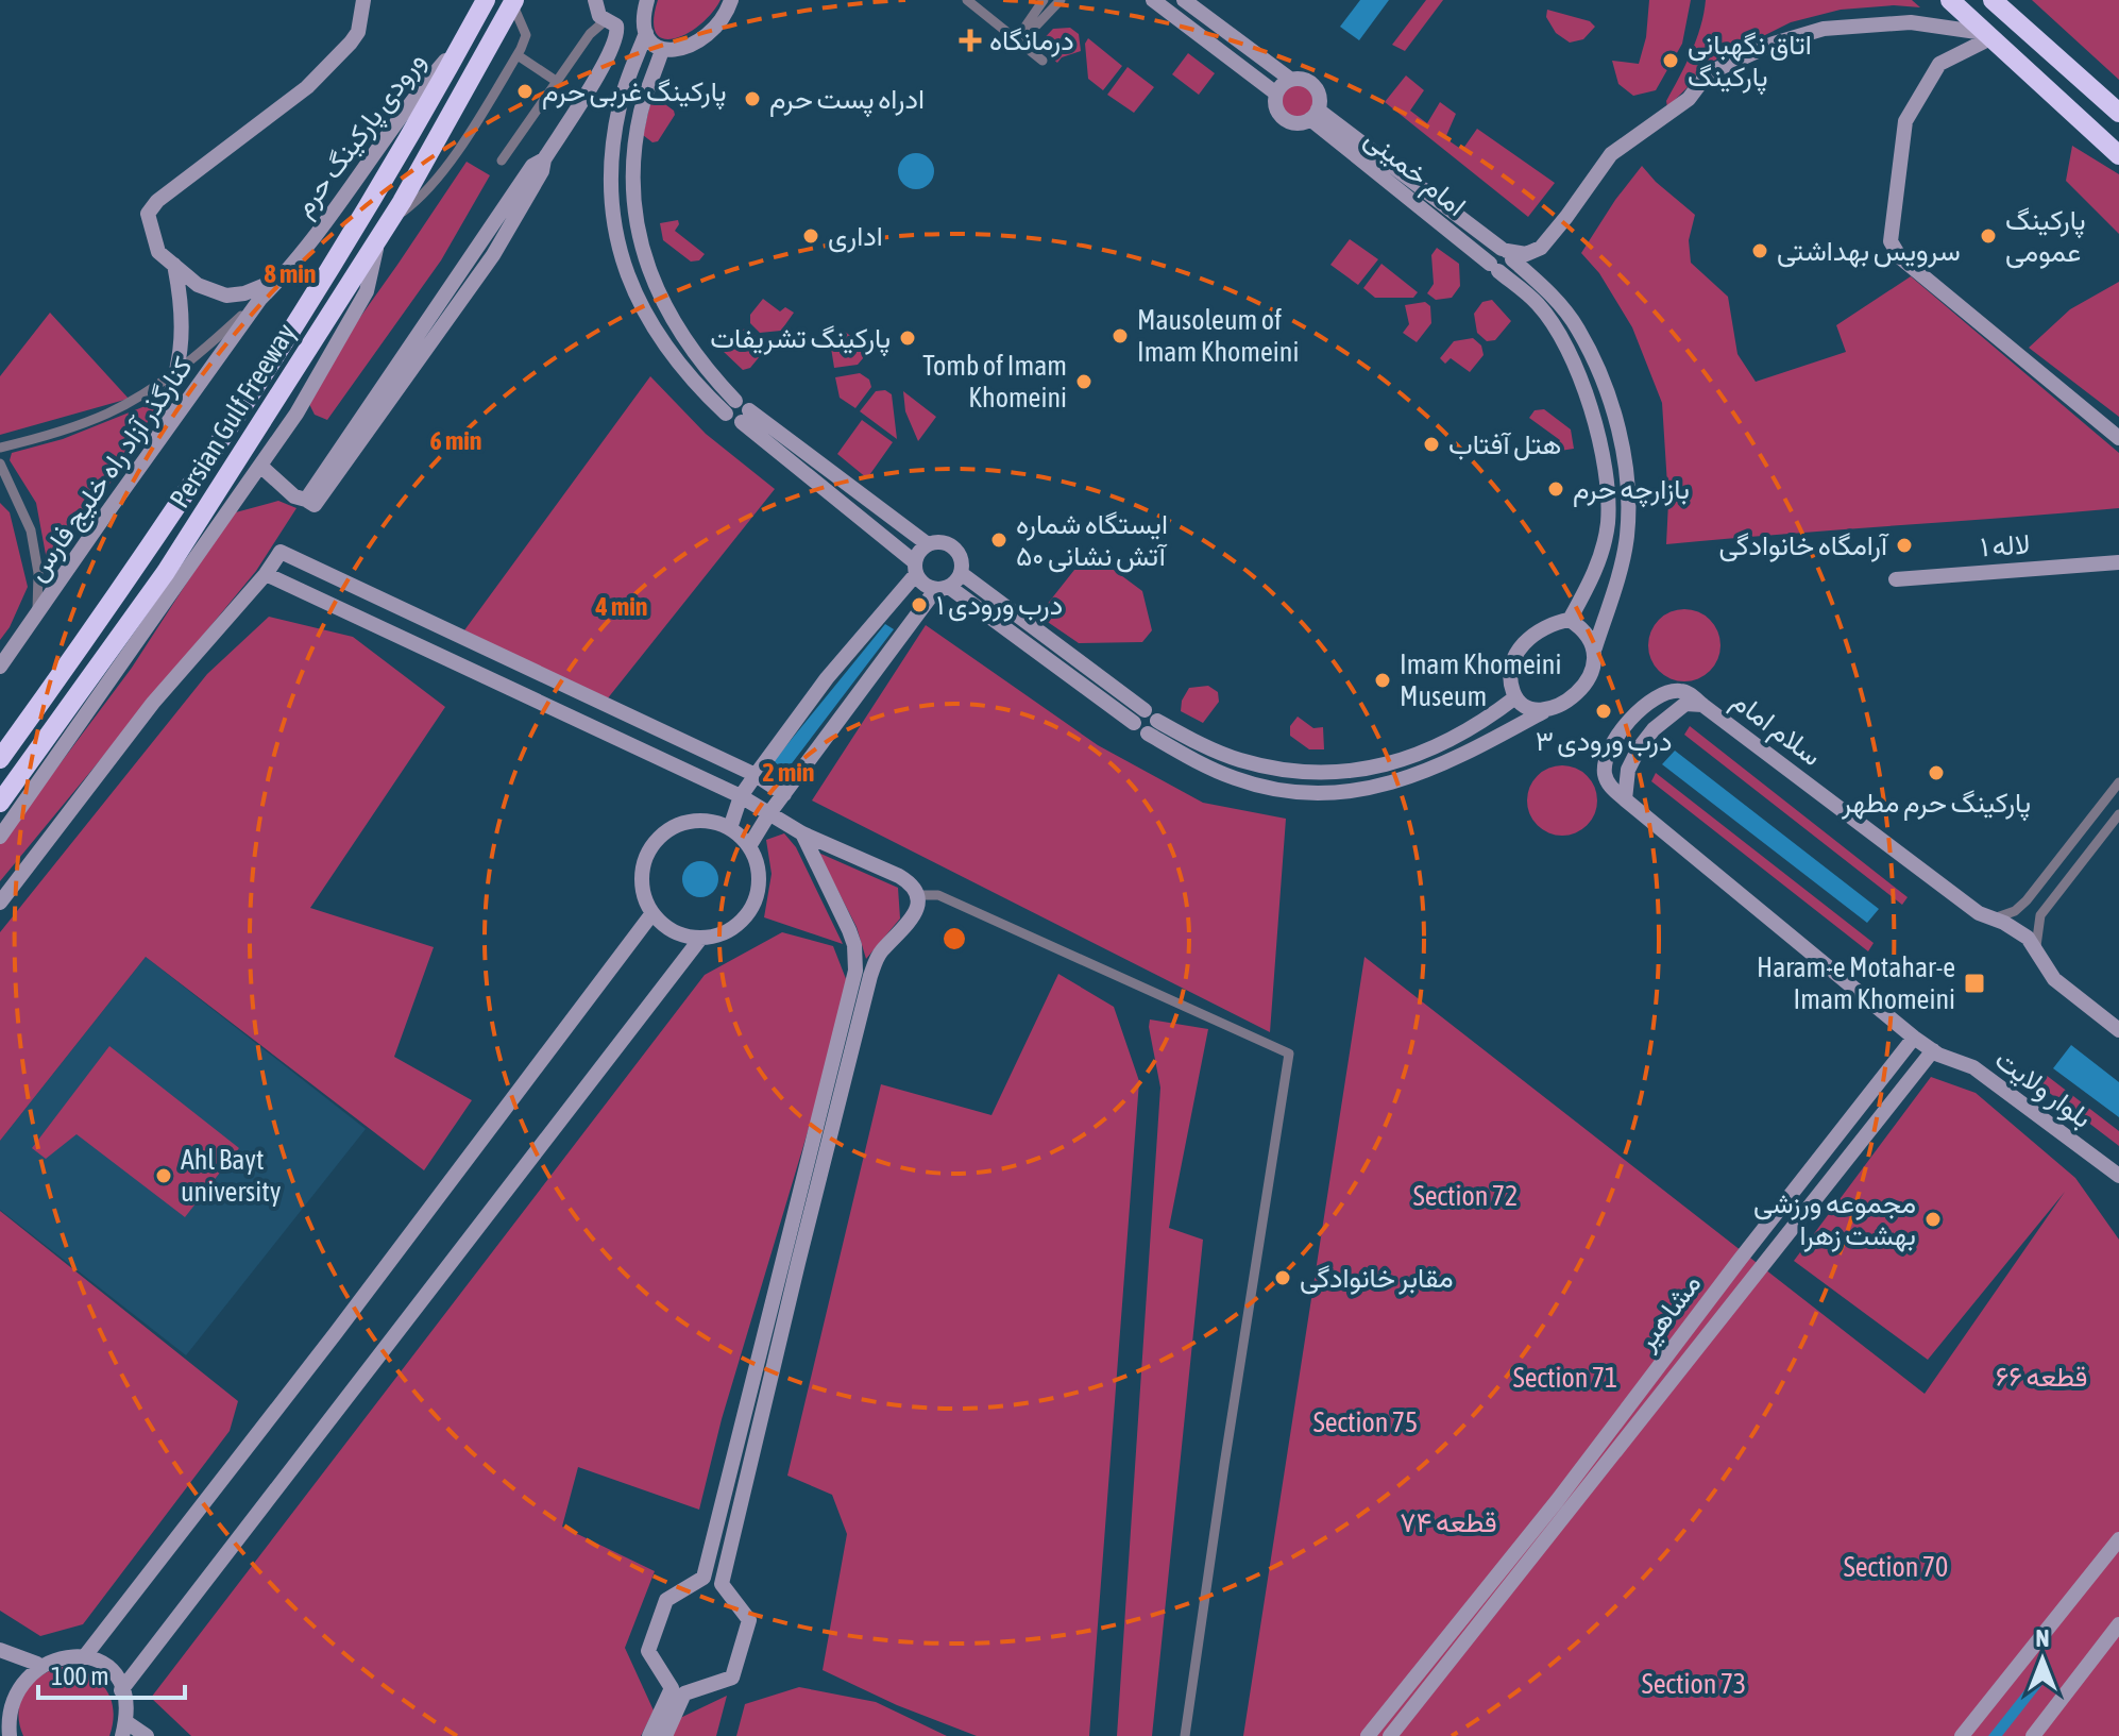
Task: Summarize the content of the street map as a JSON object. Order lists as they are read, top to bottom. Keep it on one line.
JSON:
{"streets":{"highway":["Persian Gulf Freeway"],"street":["ورودی پارکینگ حرم","امام خمینی","کنارگذر آزاد راه خلیج فارس","لاله ۱","سلام امام","بلوار ولایت","مشاهیر"]},"crossings":[["ورودی پارکینگ حرم","Persian Gulf Freeway"],["ورودی پارکینگ حرم","کنارگذر آزاد راه خلیج فارس"],["بلوار ولایت","مشاهیر"]],"parks":["Section 72","قطعه ۶۶","Section 71","Section 75","قطعه ۷۴","Section 70","Section 73"],"places":{"health":["درمانگاه"],"other":["اتاق نگهبانی پارکینگ","پارکینگ غربی حرم","ادراه پست حرم","اداری","پارکینگ عمومی","سرویس بهداشتی","Mausoleum of Imam Khomeini","پارکینگ تشریفات","Tomb of Imam Khomeini","هتل آفتاب","بازارچه حرم","ایستگاه شماره ۵۰ آتش نشانی","آرامگاه خانوادگی","درب ورودی ۱","Imam Khomeini Museum","درب ورودی ۳","پارکینگ حرم مطهر","Ahl Bayt university","مجموعه ورزشی بهشت زهرا","مقابر خانوادگی"],"transit":["Haram-e Motahar-e Imam Khomeini"]},"scale_bar":"100 m","north":"top","rings":["8 min","6 min","4 min","2 min"]}
